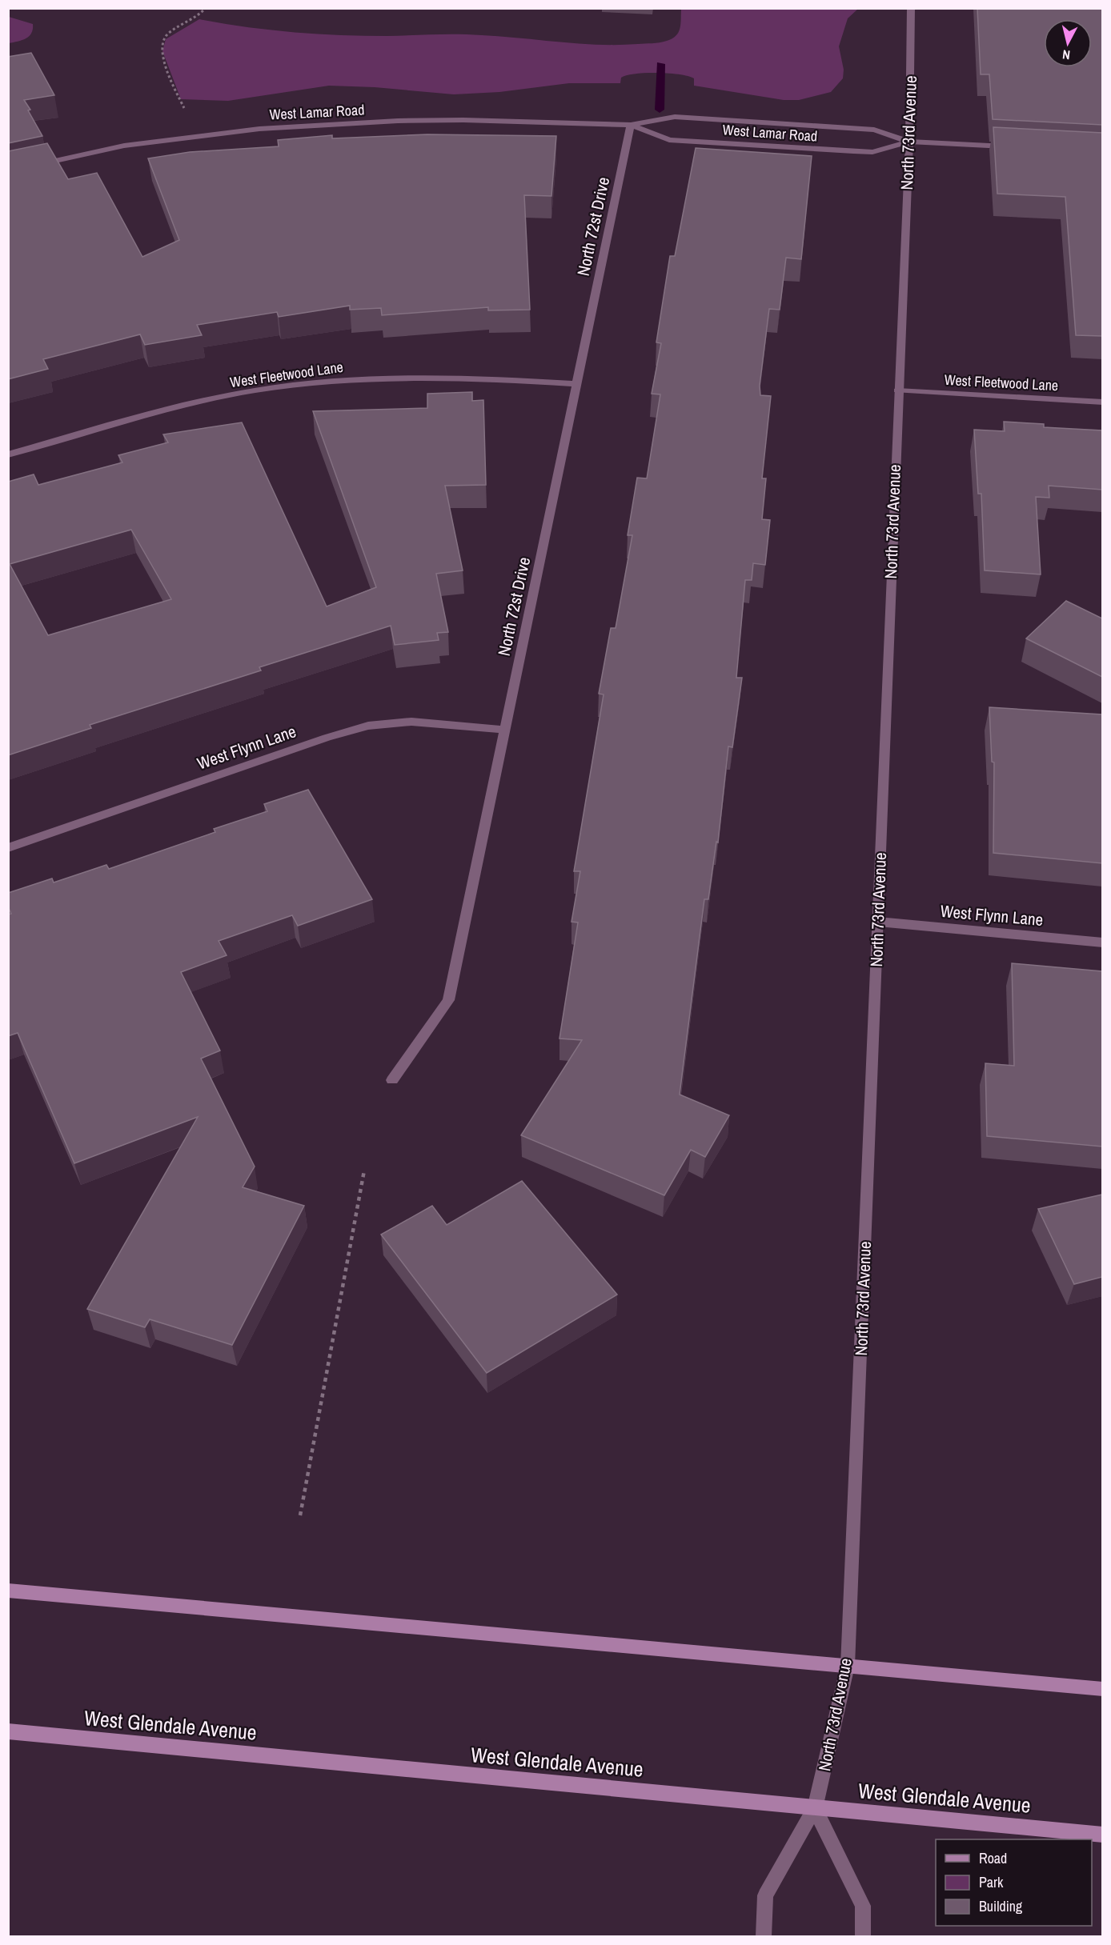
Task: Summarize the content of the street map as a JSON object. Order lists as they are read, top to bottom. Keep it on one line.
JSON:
{"streets":{"main road":["West Glendale Avenue"],"street":["West Lamar Road","North 73rd Avenue","North 72st Drive","West Fleetwood Lane","West Flynn Lane"]},"crossings":[["West Lamar Road","North 73rd Avenue"],["West Lamar Road","North 72st Drive"],["North 73rd Avenue","West Fleetwood Lane"],["North 73rd Avenue","West Flynn Lane"],["North 73rd Avenue","West Glendale Avenue"],["North 72st Drive","West Fleetwood Lane"],["North 72st Drive","West Flynn Lane"]],"legend":["Road","Park","Building"],"north":"bottom"}
